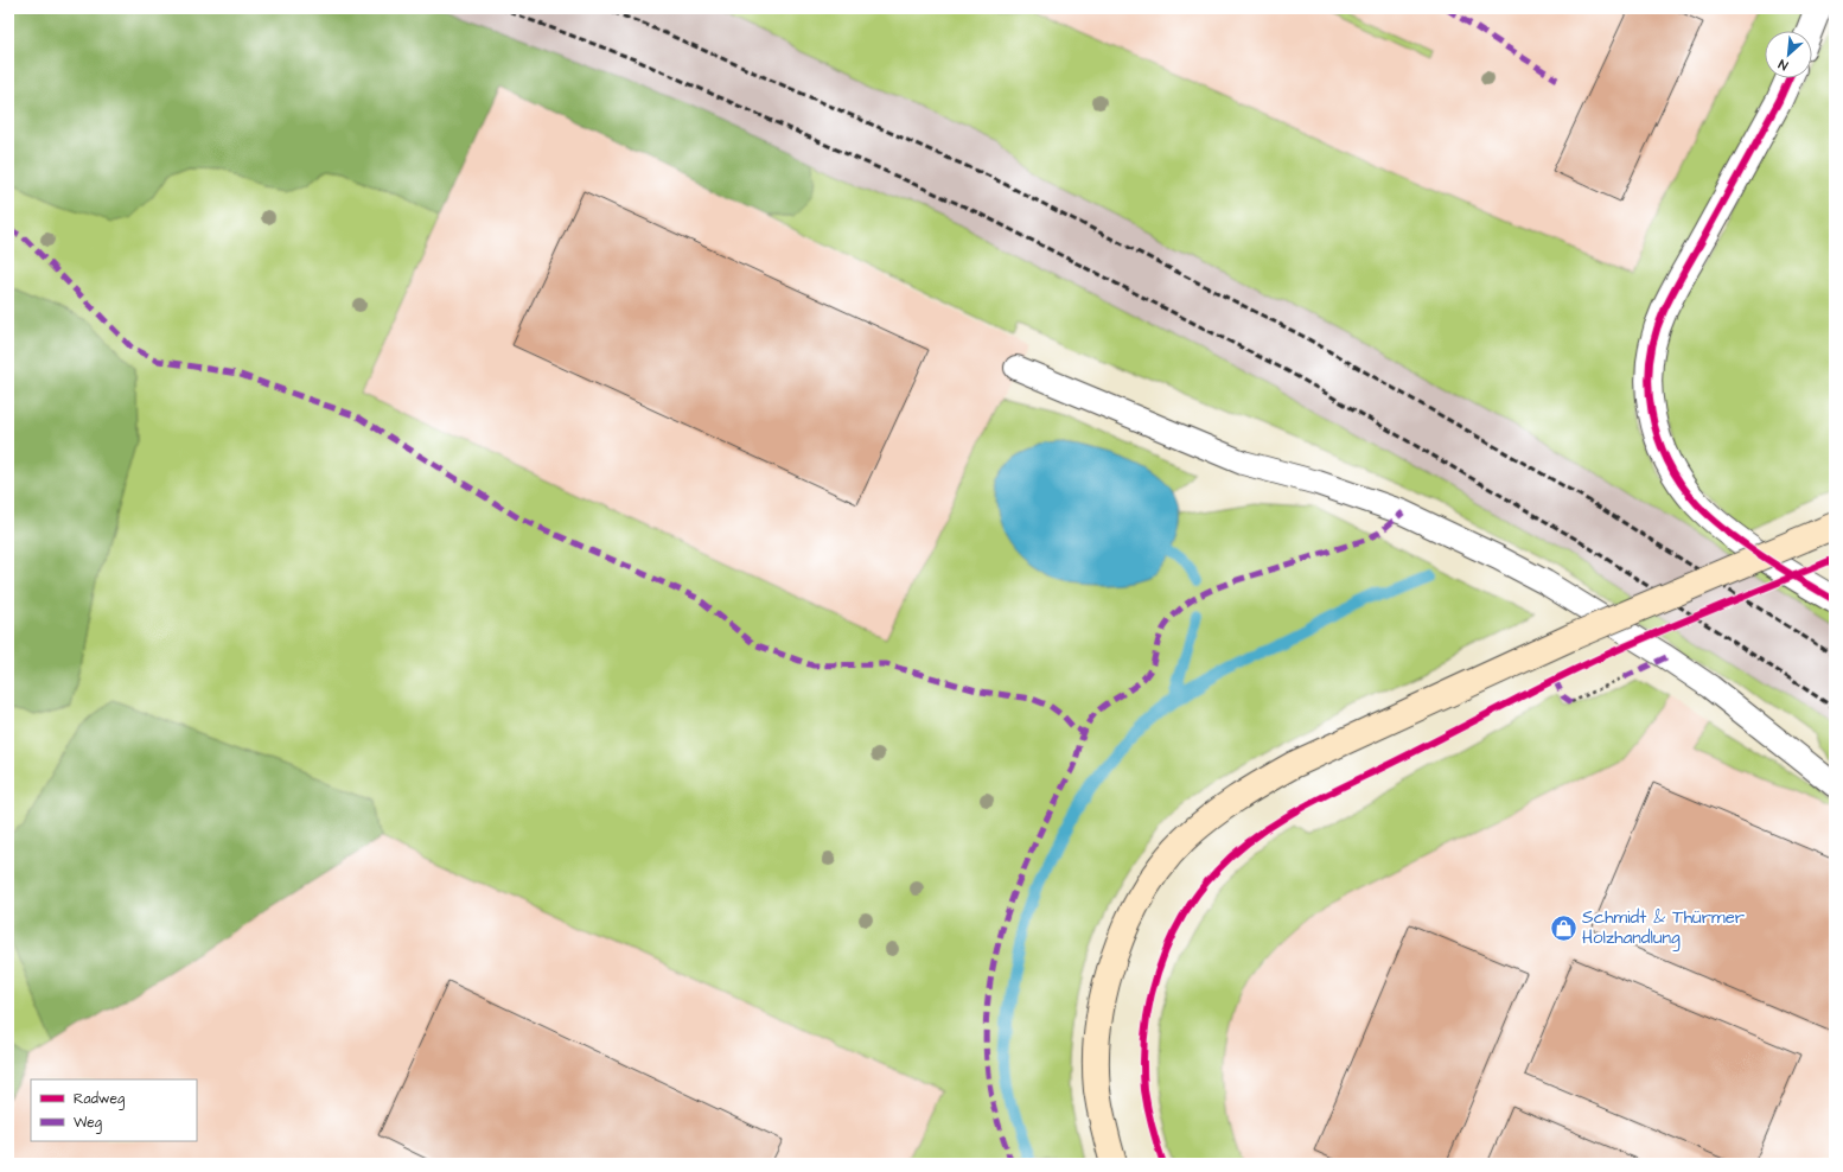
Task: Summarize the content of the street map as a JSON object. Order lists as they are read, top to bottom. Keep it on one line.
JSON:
{"places":{"shop":["Schmidt & Thürmer Holzhandlung"]},"legend":["Radweg","Weg"],"north":"bottom left"}
